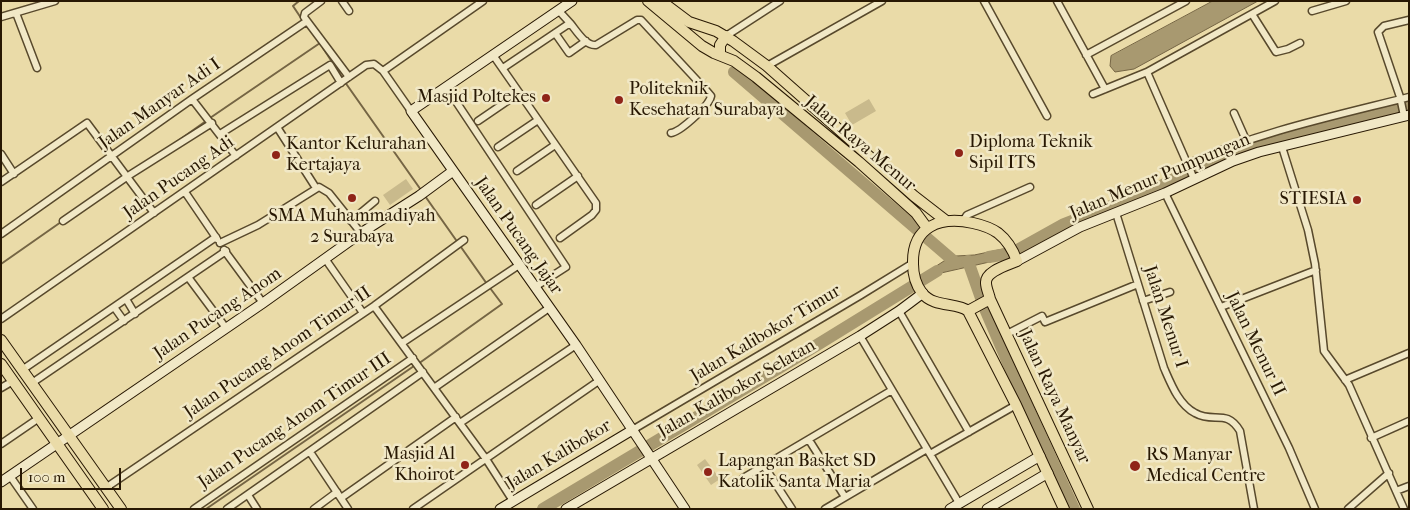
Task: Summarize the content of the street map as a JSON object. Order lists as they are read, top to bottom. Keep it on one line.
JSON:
{"streets":{"main road":["Jalan Raya Menur","Jalan Raya Manyar"],"street":["Jalan Manyar Adi I","Jalan Menur Pumpungan","Jalan Pucang Adi","Jalan Pucang Jajar","Jalan Pucang Anom","Jalan Menur I","Jalan Kalibokor Timur","Jalan Menur II","Jalan Pucang Anom Timur II","Jalan Kalibokor Selatan","Jalan Pucang Anom Timur III","Jalan Kalibokor"]},"crossings":[["Jalan Menur Pumpungan","Jalan Menur I"],["Jalan Menur Pumpungan","Jalan Menur II"],["Jalan Pucang Adi","Jalan Pucang Jajar"],["Jalan Pucang Jajar","Jalan Pucang Anom"],["Jalan Pucang Jajar","Jalan Kalibokor Timur"],["Jalan Pucang Jajar","Jalan Kalibokor Selatan"],["Jalan Pucang Jajar","Jalan Pucang Anom Timur III"],["Jalan Pucang Jajar","Jalan Kalibokor"],["Jalan Kalibokor Timur","Jalan Kalibokor"]],"places":["Masjid Poltekes","Politeknik Kesehatan Surabaya","Diploma Teknik Sipil ITS","Kantor Kelurahan Kertajaya","SMA Muhammadiyah 2 Surabaya","STIESIA","Masjid Al Khoirot","RS Manyar Medical Centre","Lapangan Basket SD Katolik Santa Maria"],"scale_bar":"100 m"}
